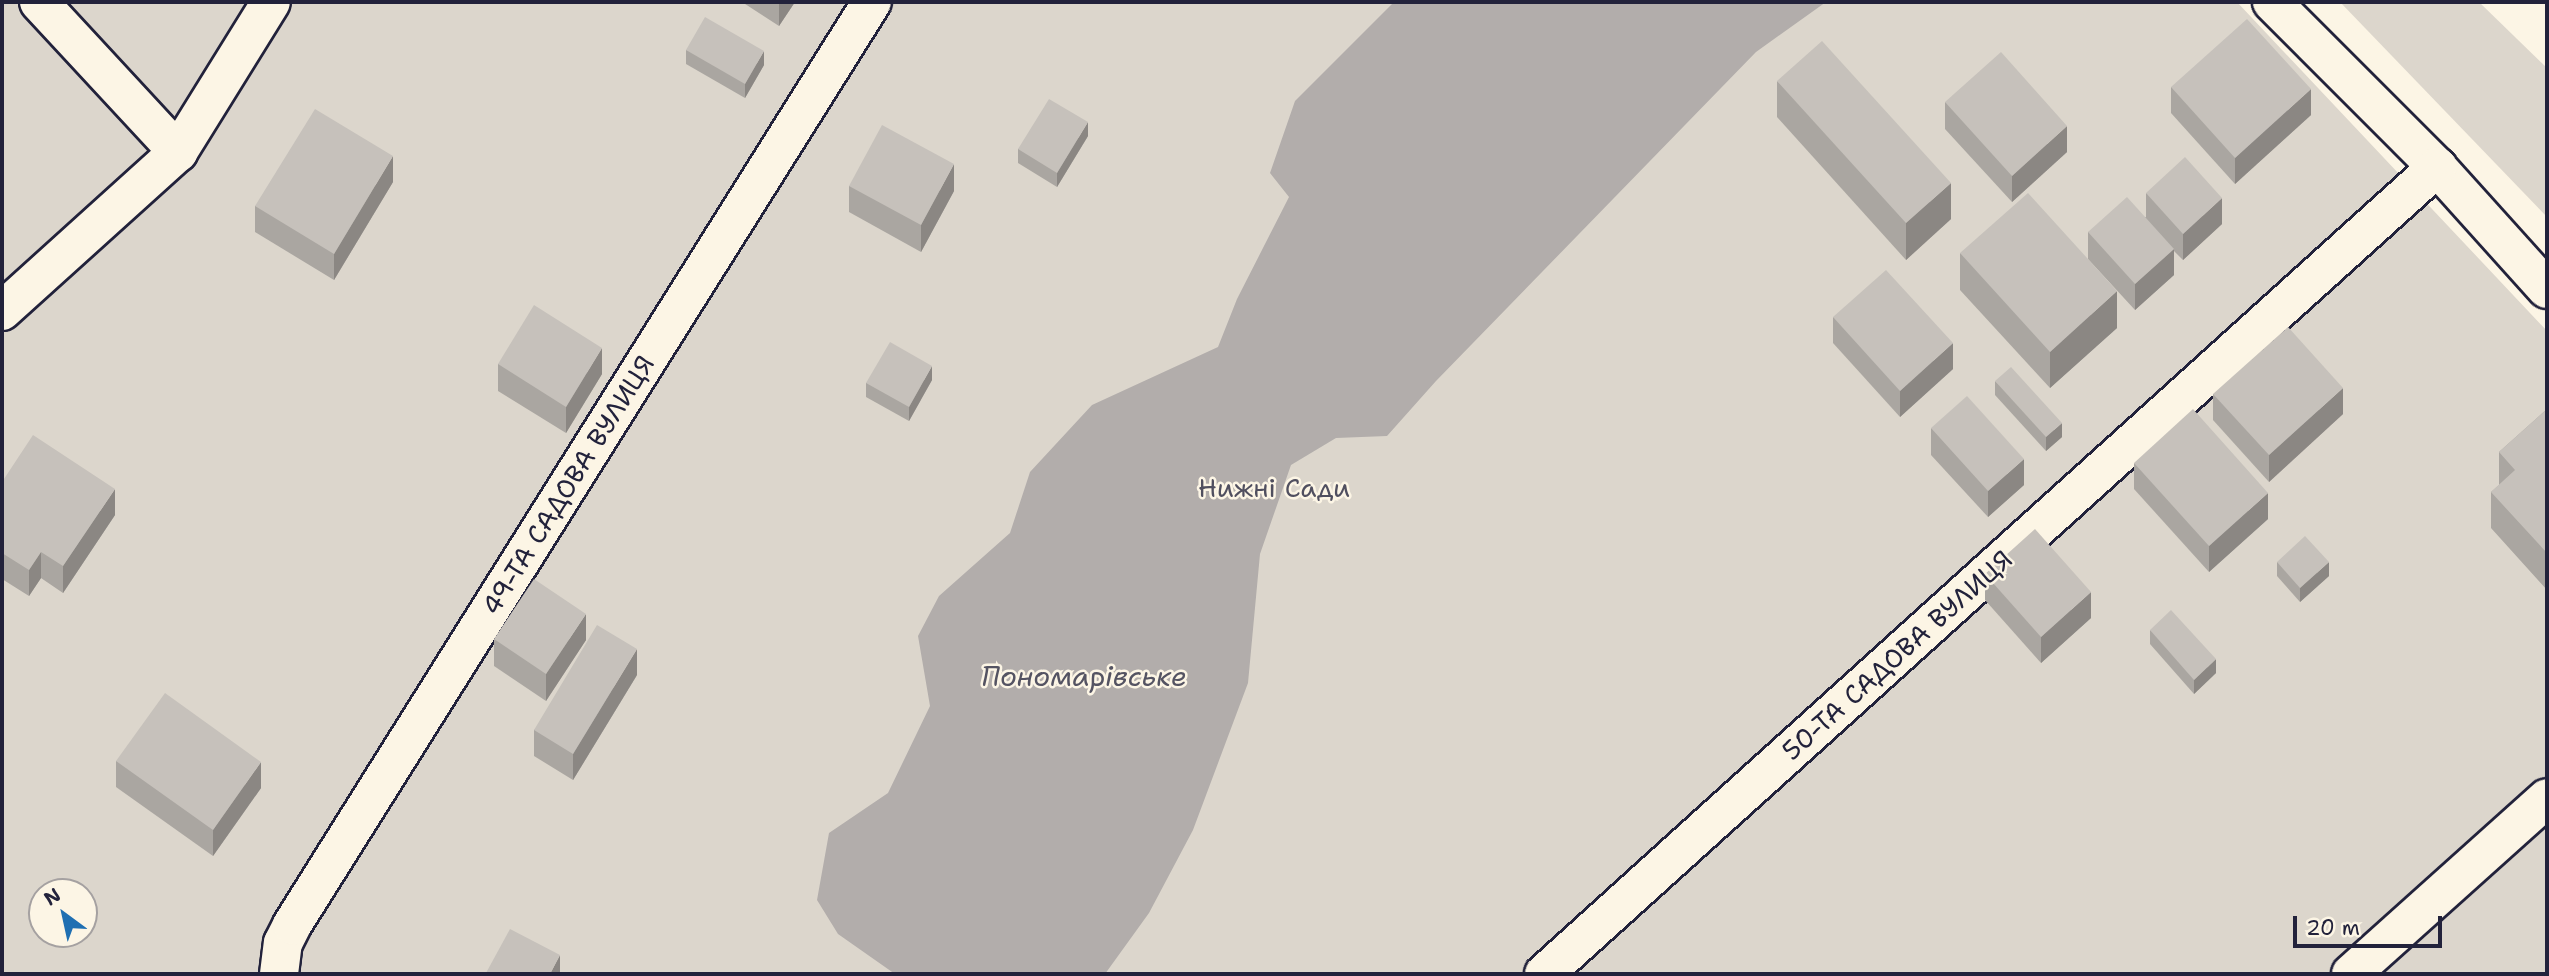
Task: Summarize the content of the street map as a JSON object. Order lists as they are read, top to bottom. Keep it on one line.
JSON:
{"streets":{"street":["49-ТА САДОВА ВУЛИЦЯ","50-ТА САДОВА ВУЛИЦЯ"]},"water":["Пономарівське"],"parks":["Нижні Сади"],"scale_bar":"20 m","north":"top left"}
